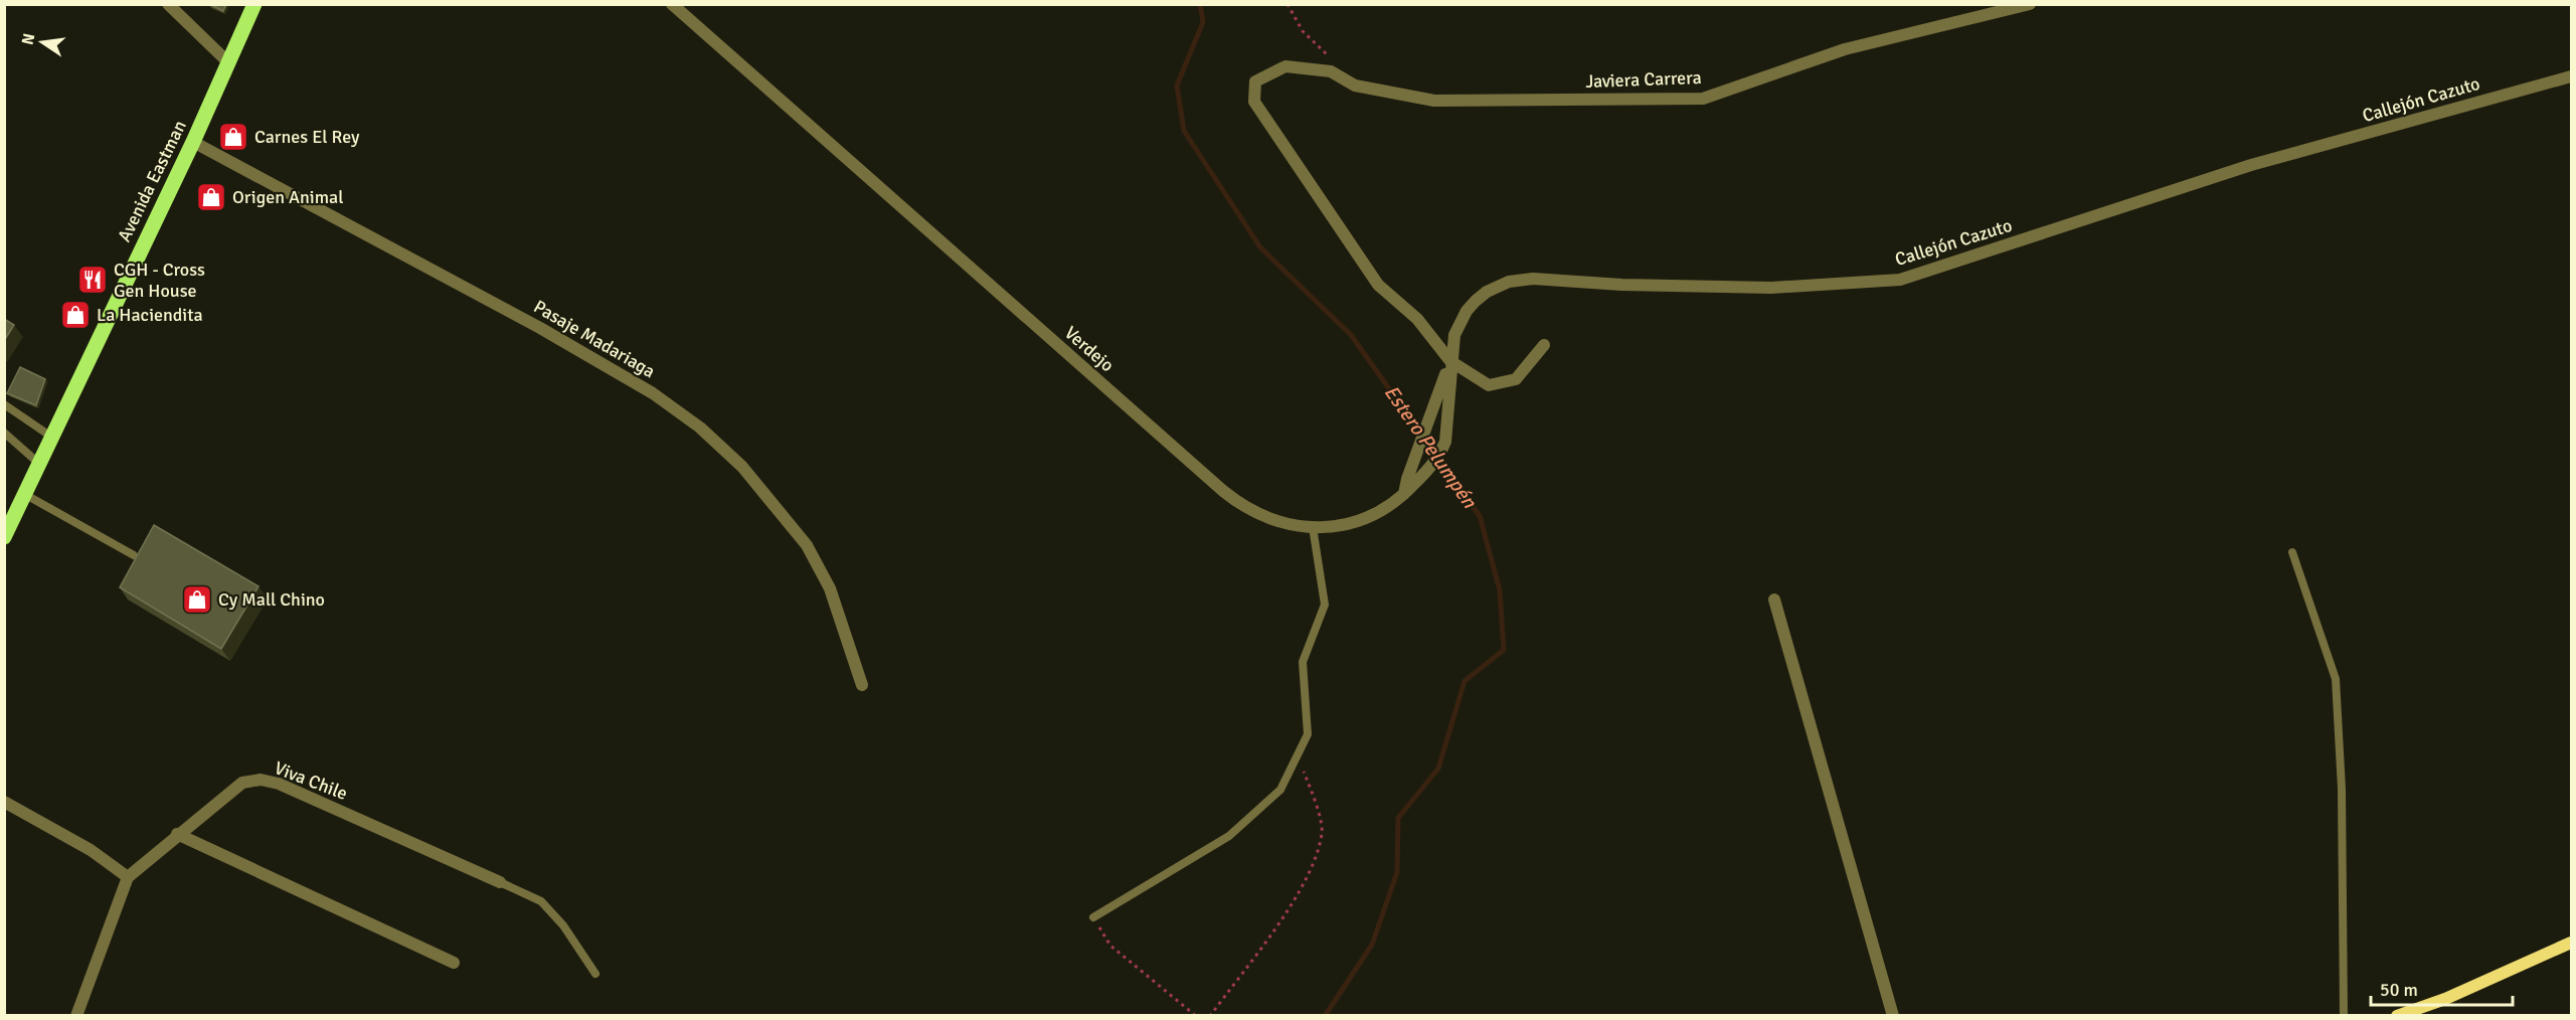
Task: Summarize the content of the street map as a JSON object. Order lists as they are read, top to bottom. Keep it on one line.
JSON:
{"streets":{"main road":["Avenida Eastman"],"street":["Javiera Carrera","Callejón Cazuto","Pasaje Madariaga","Verdejo","Viva Chile"]},"crossings":[["Javiera Carrera","Callejón Cazuto"],["Javiera Carrera","Verdejo"],["Callejón Cazuto","Verdejo"],["Avenida Eastman","Pasaje Madariaga"]],"water":["Estero Pelumpén"],"places":{"shop":["Carnes El Rey","Origen Animal","La Haciendita","Cy Mall Chino"],"restaurant":["CGH - Cross Gen House"]},"scale_bar":"50 m","north":"left"}
